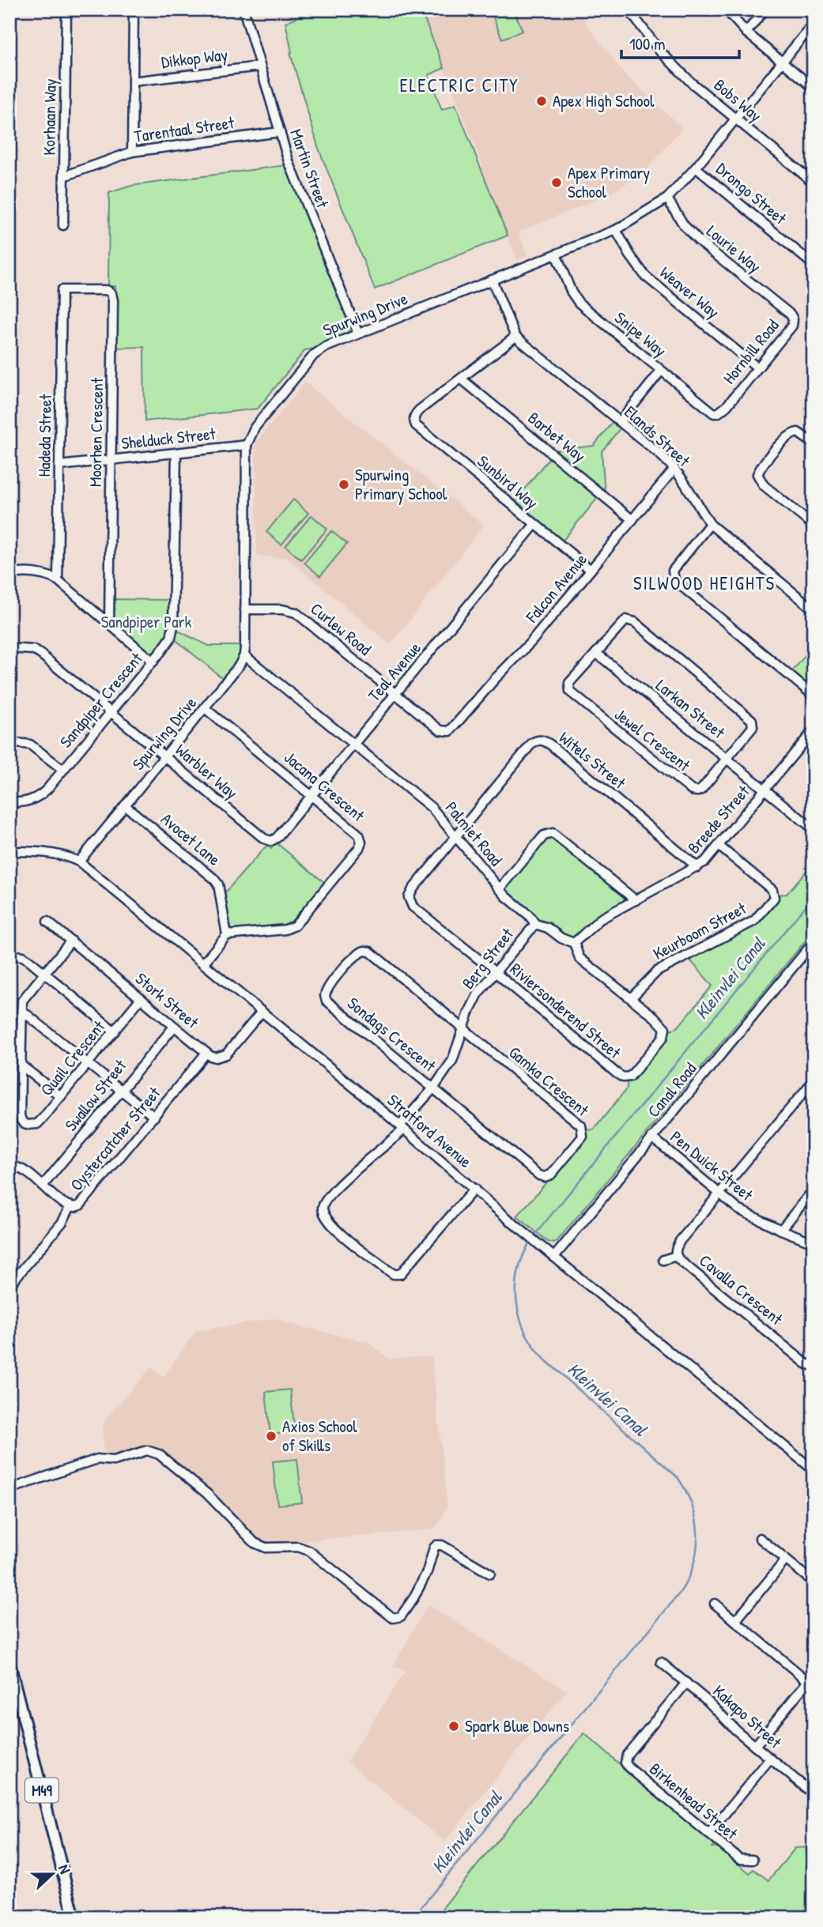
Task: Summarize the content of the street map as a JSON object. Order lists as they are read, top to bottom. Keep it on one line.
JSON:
{"streets":{"main road":["M49"],"street":["Dikkop Way","Bobs Way","Korhaan Way","Tarentaal Street","Martin Street","Drongo Street","Lourie Way","Weaver Way","Spurwing Drive","Snipe Way","Hornbill Road","Moorhen Crescent","Hadeda Street","Elands Street","Barbet Way","Shelduck Street","Sunbird Way","Falcon Avenue","Curlew Road","Teal Avenue","Sandpiper Crescent","Larkan Street","Jewel Crescent","Witels Street","Warbler Way","Jacana Crescent","Breede Street","Palmiet Road","Avocet Lane","Keurboom Street","Berg Street","Stork Street","Riviersonderend Street","Sondags Crescent","Quail Crescent","Gamka Crescent","Canal Road","Swallow Street","Stratford Avenue","Oystercatcher Street","Pen Duick Street","Cavalla Crescent","Kakapo Street","Birkenhead Street"]},"crossings":[["Dikkop Way","Martin Street"],["Bobs Way","Spurwing Drive"],["Korhaan Way","Tarentaal Street"],["Tarentaal Street","Martin Street"],["Martin Street","Spurwing Drive"],["Drongo Street","Spurwing Drive"],["Lourie Way","Spurwing Drive"],["Lourie Way","Hornbill Road"],["Weaver Way","Spurwing Drive"],["Weaver Way","Hornbill Road"],["Spurwing Drive","Snipe Way"],["Spurwing Drive","Elands Street"],["Spurwing Drive","Shelduck Street"],["Spurwing Drive","Curlew Road"],["Spurwing Drive","Warbler Way"],["Spurwing Drive","Jacana Crescent"],["Spurwing Drive","Palmiet Road"],["Spurwing Drive","Avocet Lane"],["Spurwing Drive","Stratford Avenue"],["Snipe Way","Hornbill Road"],["Moorhen Crescent","Hadeda Street"],["Moorhen Crescent","Shelduck Street"],["Hadeda Street","Shelduck Street"],["Elands Street","Falcon Avenue"],["Barbet Way","Sunbird Way"],["Barbet Way","Falcon Avenue"],["Shelduck Street","Sandpiper Crescent"],["Sunbird Way","Falcon Avenue"],["Sunbird Way","Teal Avenue"],["Falcon Avenue","Curlew Road"],["Curlew Road","Teal Avenue"],["Teal Avenue","Warbler Way"],["Teal Avenue","Jacana Crescent"],["Teal Avenue","Palmiet Road"],["Sandpiper Crescent","Warbler Way"],["Larkan Street","Jewel Crescent"],["Larkan Street","Breede Street"],["Witels Street","Breede Street"],["Witels Street","Palmiet Road"],["Jacana Crescent","Avocet Lane"],["Breede Street","Palmiet Road"],["Breede Street","Keurboom Street"],["Palmiet Road","Keurboom Street"],["Palmiet Road","Berg Street"],["Palmiet Road","Riviersonderend Street"],["Berg Street","Riviersonderend Street"],["Berg Street","Sondags Crescent"],["Berg Street","Gamka Crescent"],["Berg Street","Stratford Avenue"],["Stork Street","Quail Crescent"],["Stork Street","Swallow Street"],["Stork Street","Oystercatcher Street"],["Sondags Crescent","Gamka Crescent"],["Canal Road","Stratford Avenue"],["Canal Road","Pen Duick Street"],["Swallow Street","Oystercatcher Street"],["Pen Duick Street","Cavalla Crescent"],["Kakapo Street","Birkenhead Street"]],"districts":["ELECTRIC CITY","SILWOOD HEIGHTS"],"water":["Kleinvlei Canal"],"parks":["Sandpiper Park"],"places":["Apex High School","Apex Primary School","Spurwing Primary School","Axios School of Skills","Spark Blue Downs"],"scale_bar":"100 m","north":"right"}
